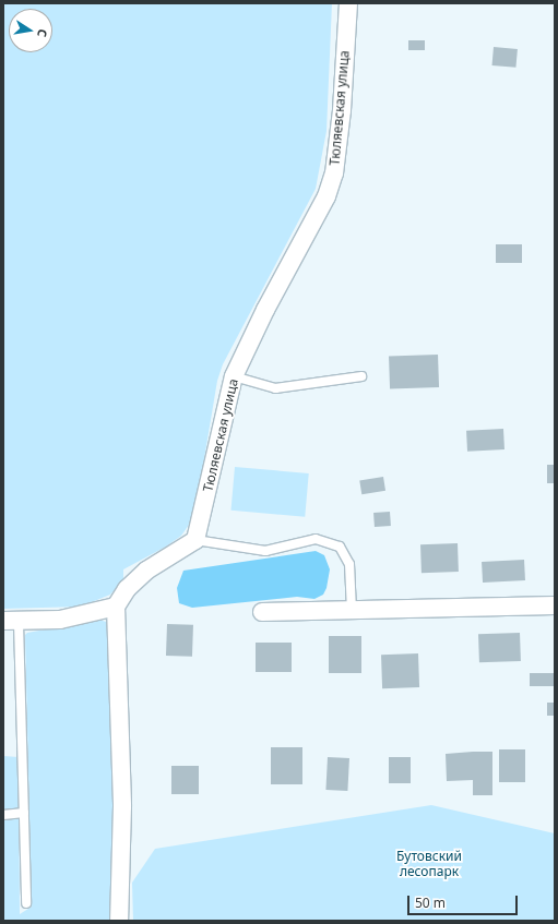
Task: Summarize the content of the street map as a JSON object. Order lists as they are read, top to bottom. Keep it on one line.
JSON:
{"streets":{"street":["Тюляевская улица"]},"parks":["Бутовский лесопарк"],"scale_bar":"50 m","north":"right"}
